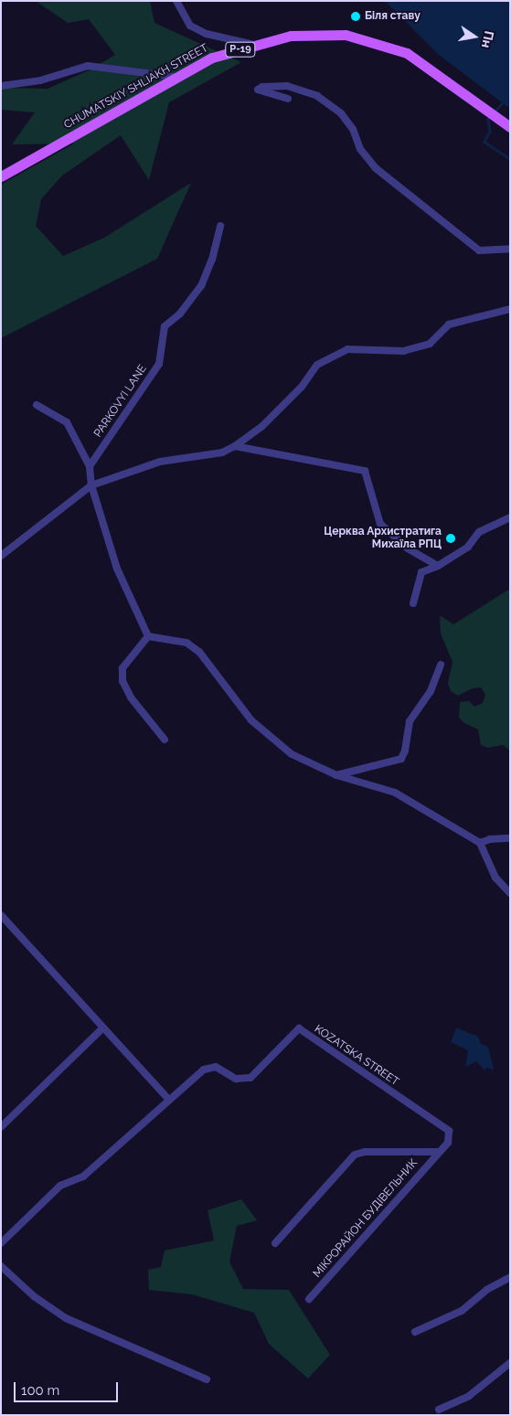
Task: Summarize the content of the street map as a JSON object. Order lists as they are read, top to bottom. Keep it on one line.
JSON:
{"streets":{"main road":["Р-19","CHUMATSKIY SHLIAKH STREET"],"street":["PARKOVYI LANE","KOZATSKA STREET","МІКРОРАЙОН БУДІВЕЛЬНИК"]},"crossings":[["KOZATSKA STREET","МІКРОРАЙОН БУДІВЕЛЬНИК"]],"places":["Біля ставу","Церква Архистратига Михаїла РПЦ"],"scale_bar":"100 m","north":"right"}
